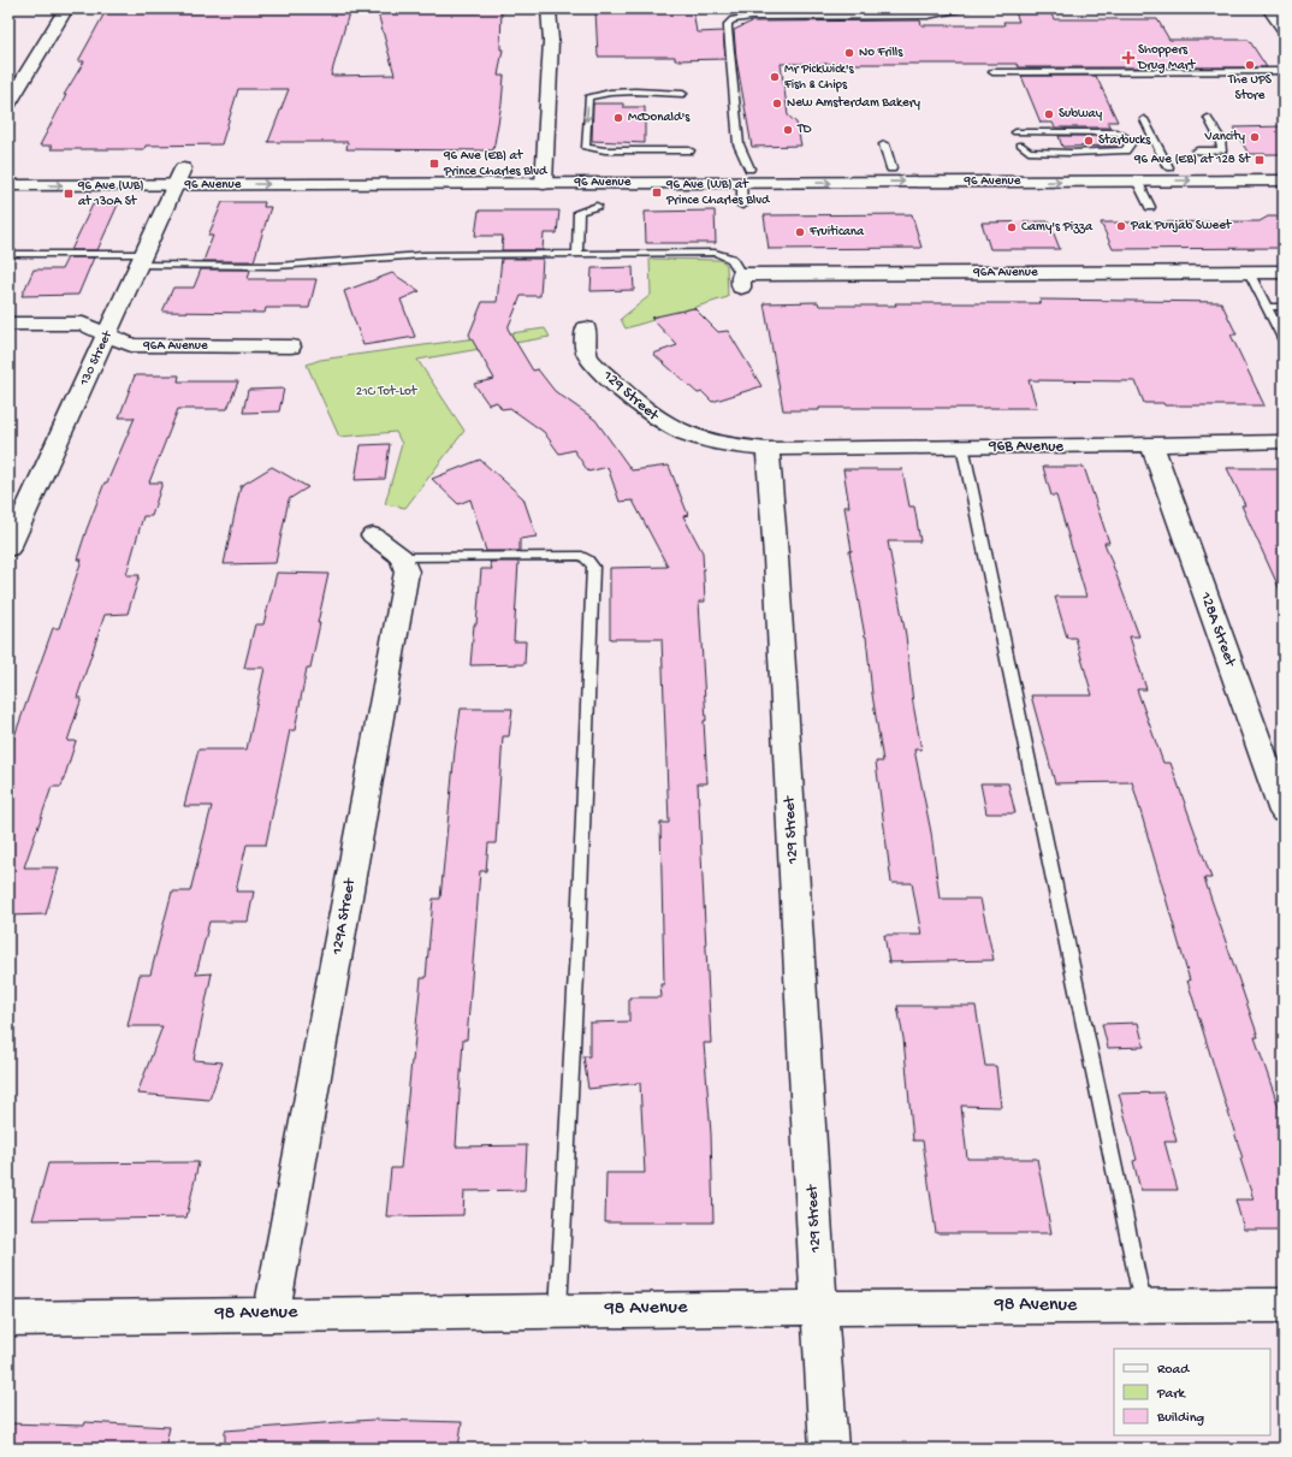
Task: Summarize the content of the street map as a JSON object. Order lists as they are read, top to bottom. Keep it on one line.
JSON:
{"streets":{"street":["96 Avenue","96A Avenue","130 Street","129 Street","96B Avenue","128A Street","129A Street","98 Avenue"]},"crossings":[["96 Avenue","130 Street"],["96A Avenue","130 Street"],["129 Street","96B Avenue"],["129 Street","98 Avenue"],["96B Avenue","128A Street"],["129A Street","98 Avenue"]],"parks":["21C Tot-Lot"],"places":{"other":["No Frills","The UPS Store","Mr Pickwick's Fish & Chips","New Amsterdam Bakery","Subway","McDonald's","TD","Vancity","Starbucks","Pak Punjab Sweet","Camy's Pizza","Fruiticana"],"health":["Shoppers Drug Mart"],"transit":["96 Ave (EB) at 128 St","96 Ave (EB) at Prince Charles Blvd","96 Ave (WB) at Prince Charles Blvd","96 Ave (WB) at 130A St"]},"legend":["Road","Park","Building"]}
